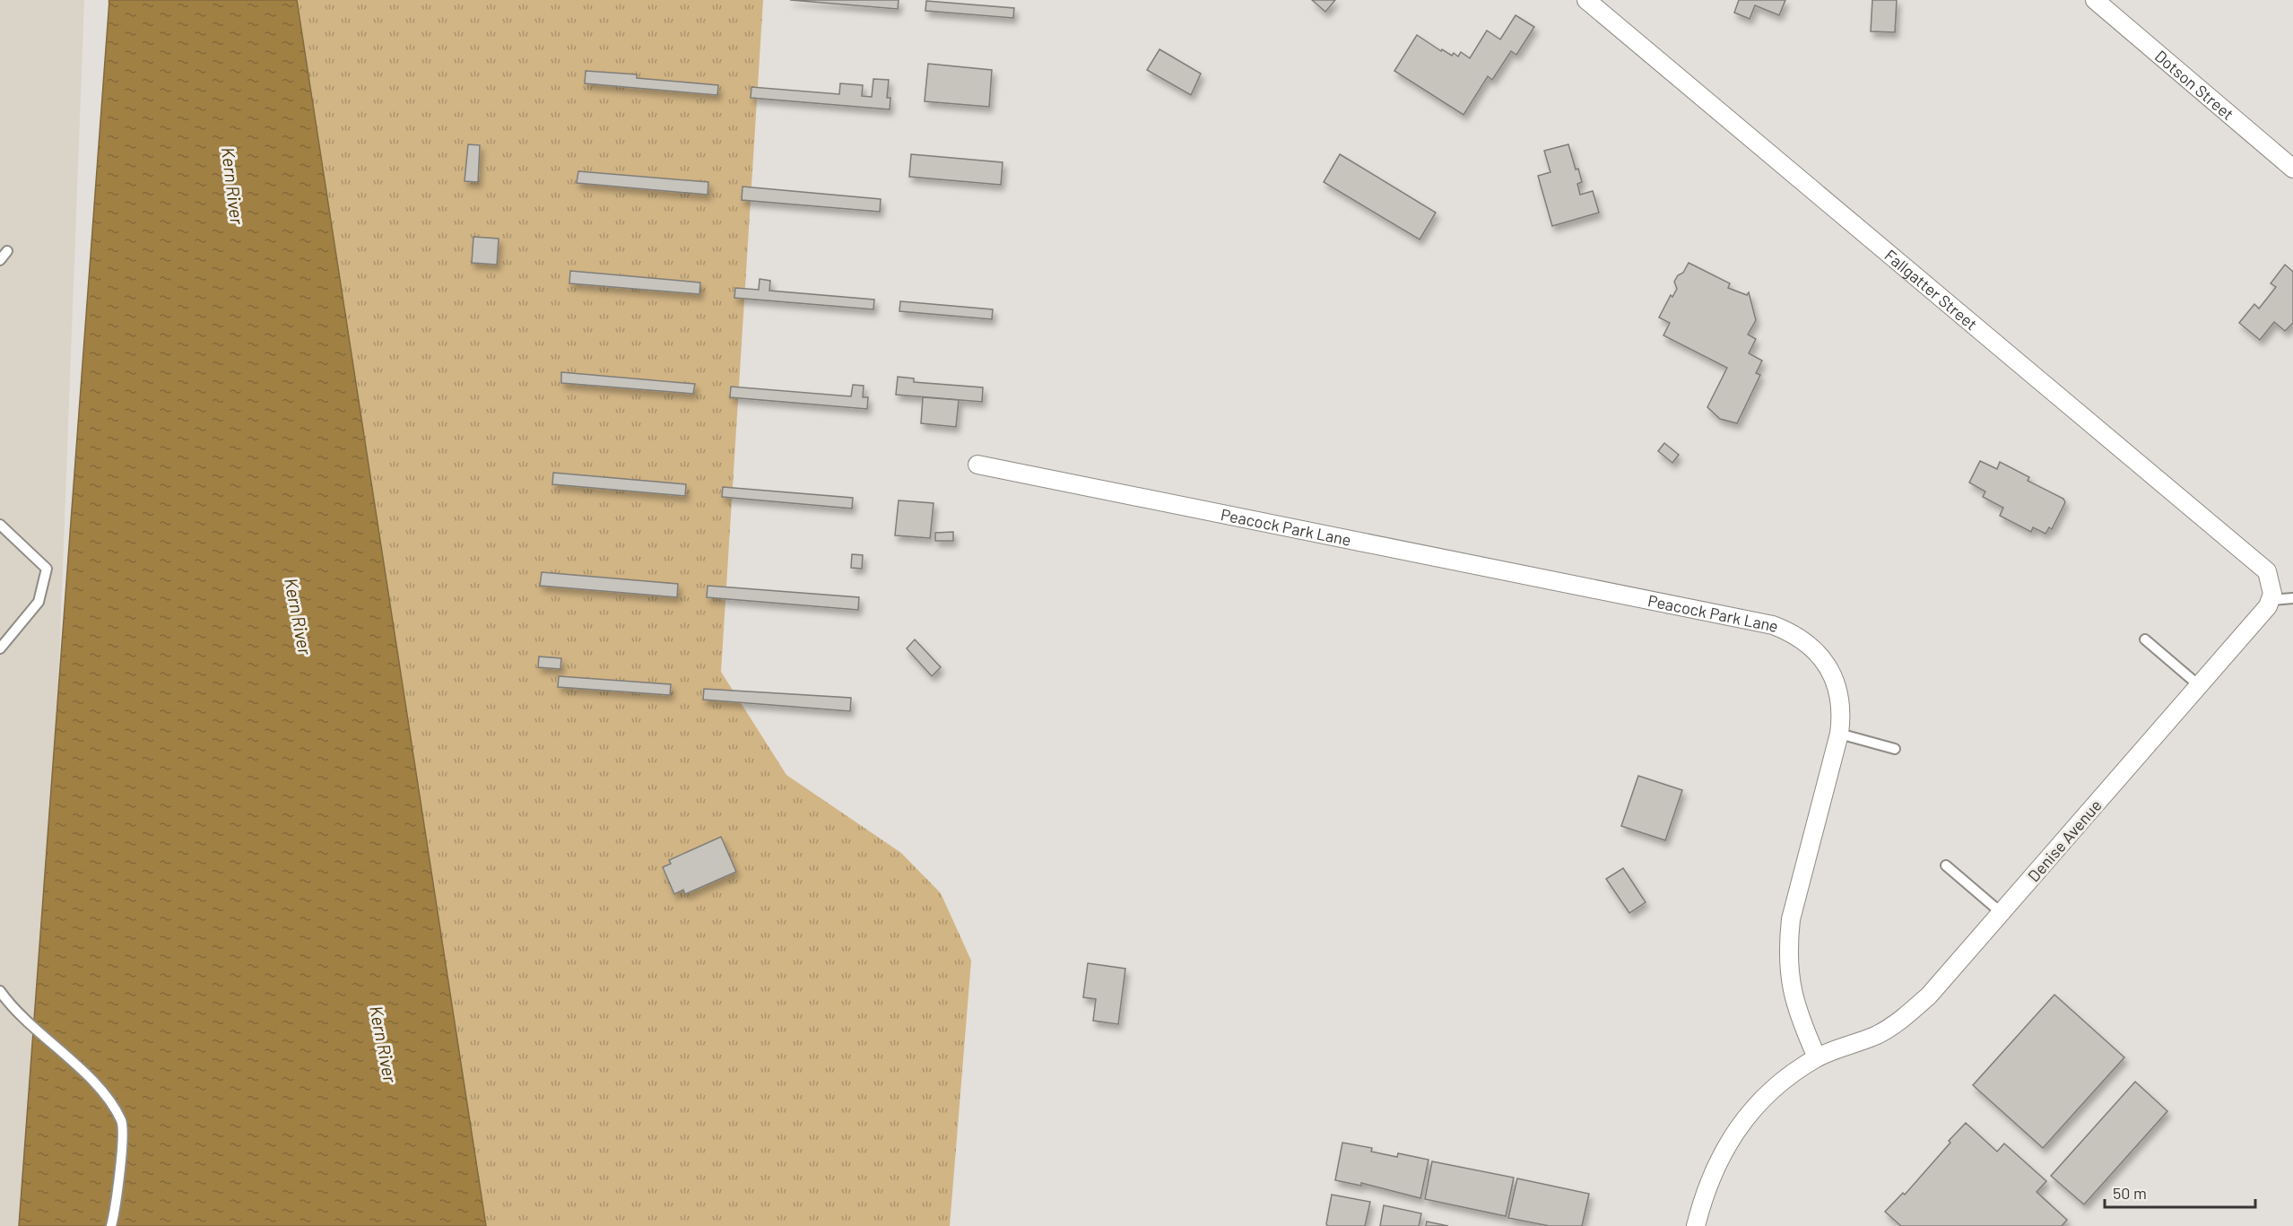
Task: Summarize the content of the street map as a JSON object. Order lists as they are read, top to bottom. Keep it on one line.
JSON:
{"streets":{"street":["Dotson Street","Fallgatter Street","Peacock Park Lane","Denise Avenue"]},"crossings":[["Fallgatter Street","Denise Avenue"],["Peacock Park Lane","Denise Avenue"]],"water":["Kern River"],"scale_bar":"50 m"}
